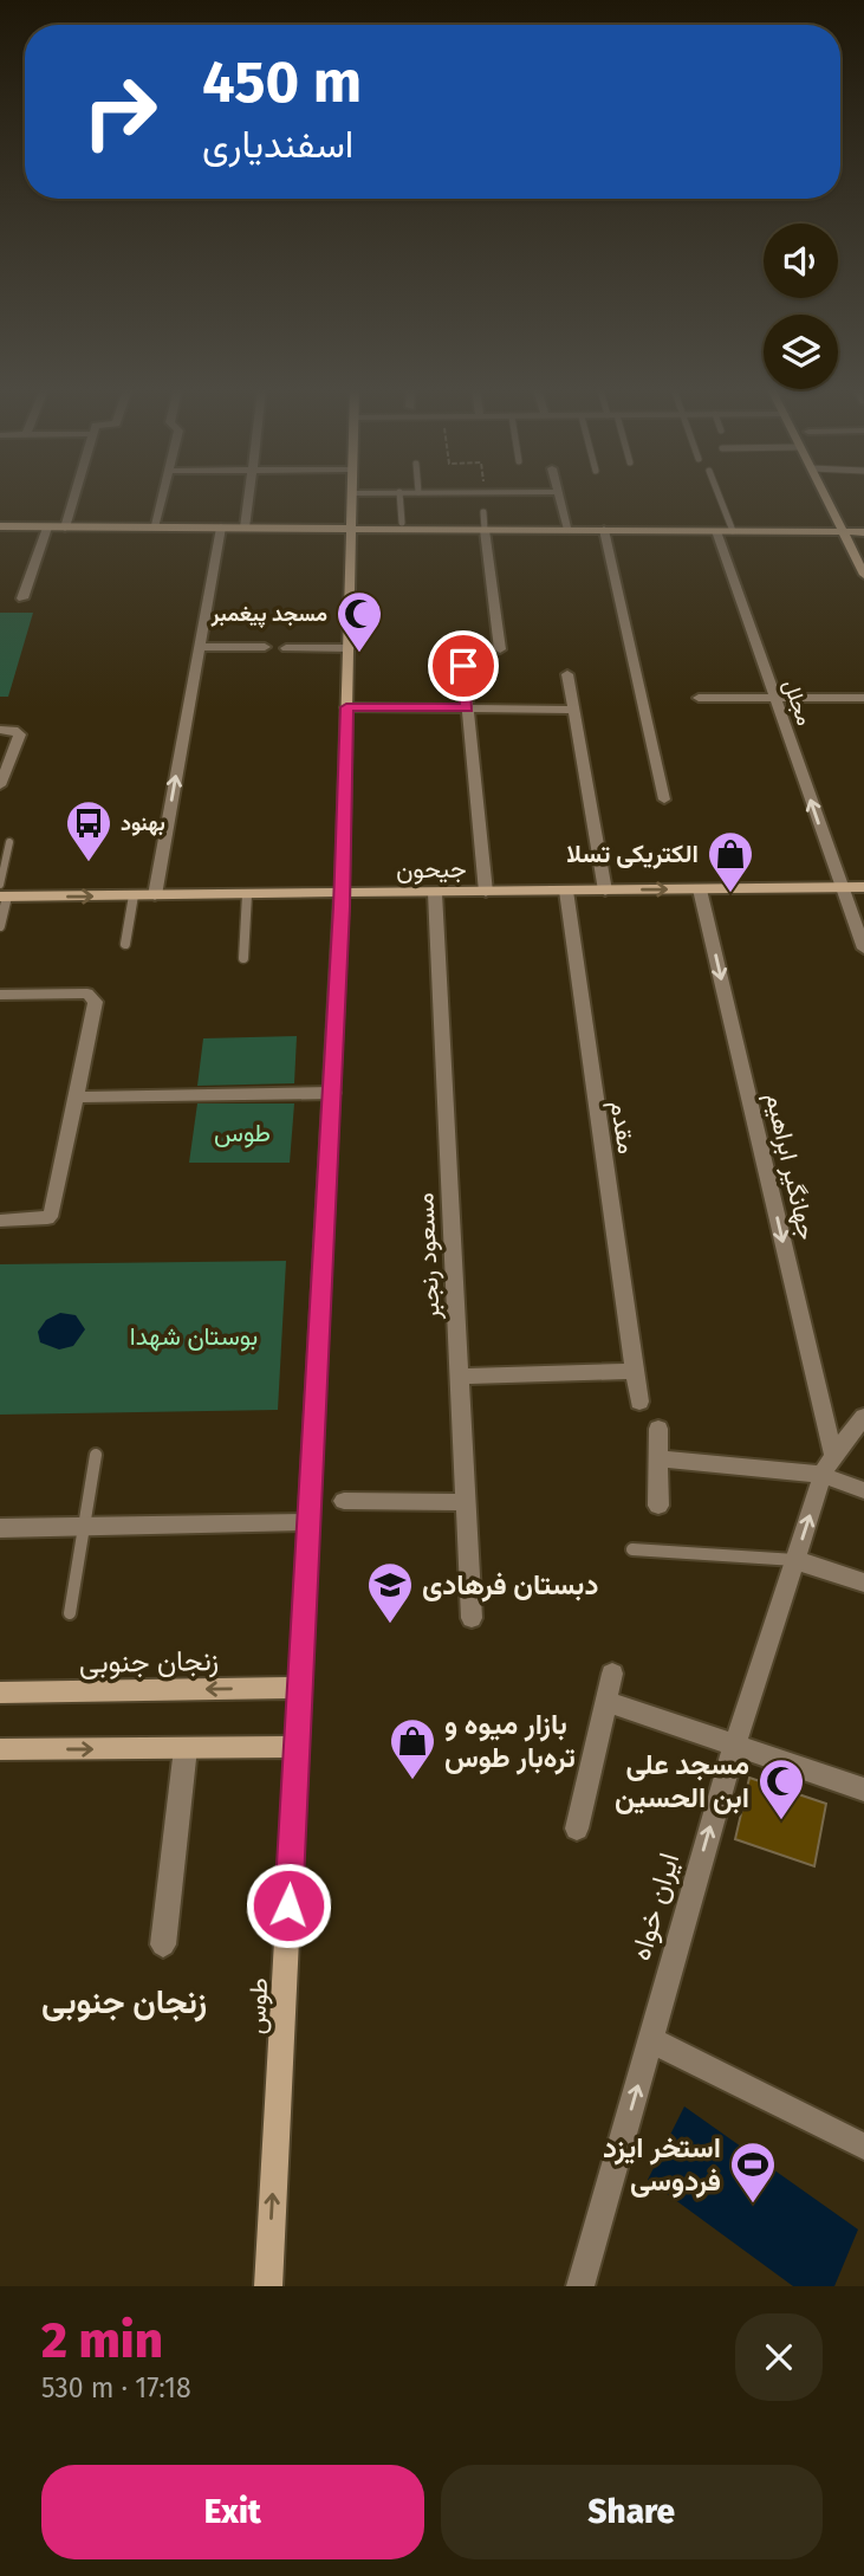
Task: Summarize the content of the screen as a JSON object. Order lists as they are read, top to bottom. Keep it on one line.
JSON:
{"streets":{"street":["مجلل","جیحون","مقدم","جهانگیر ابراهیم","مسعود رنجبر","زنجان جنوبی","ایران خواه","طوس"]},"crossings":[["مجلل","جیحون"],["جیحون","مقدم"],["جیحون","جهانگیر ابراهیم"],["جیحون","مسعود رنجبر"],["جیحون","طوس"],["جهانگیر ابراهیم","ایران خواه"],["زنجان جنوبی","طوس"]],"one_way":["مجلل","جهانگیر ابراهیم","ایران خواه"],"districts":["زنجان جنوبی"],"parks":["طوس","بوستان شهدا"],"places":{"mosque":["مسجد پیغمبر","مسجد علی ابن الحسین"],"bus stop":["بهنود"],"shop":["الکتریکی تسلا","بازار میوه و تره‌بار طوس"],"school or university":["دبستان فرهادی"],"sports":["استخر ایزد فردوسی"]},"page":{"turn":["450 m","اسفندیاری"],"heading":["2 min","530 m · 17:18"],"buttons":["Exit","Share"]}}
